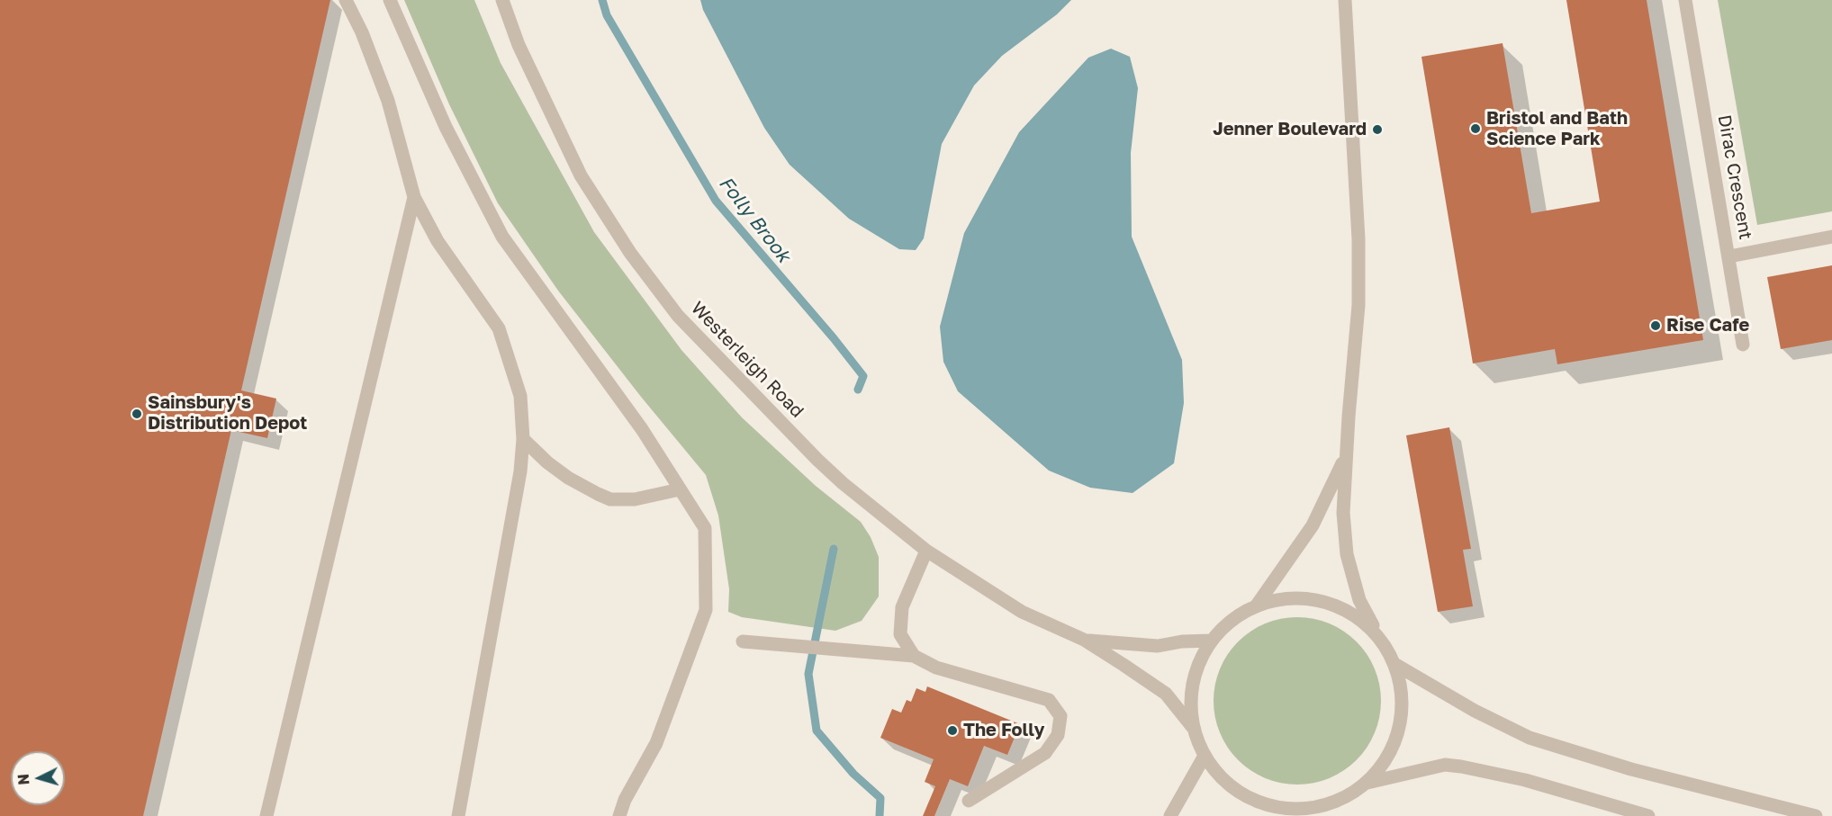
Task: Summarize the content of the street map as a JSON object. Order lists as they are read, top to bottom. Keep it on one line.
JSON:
{"streets":{"street":["Dirac Crescent","Westerleigh Road"]},"water":["Folly Brook"],"places":["Bristol and Bath Science Park","Jenner Boulevard","Rise Cafe","Sainsbury's Distribution Depot","The Folly"],"north":"left"}
